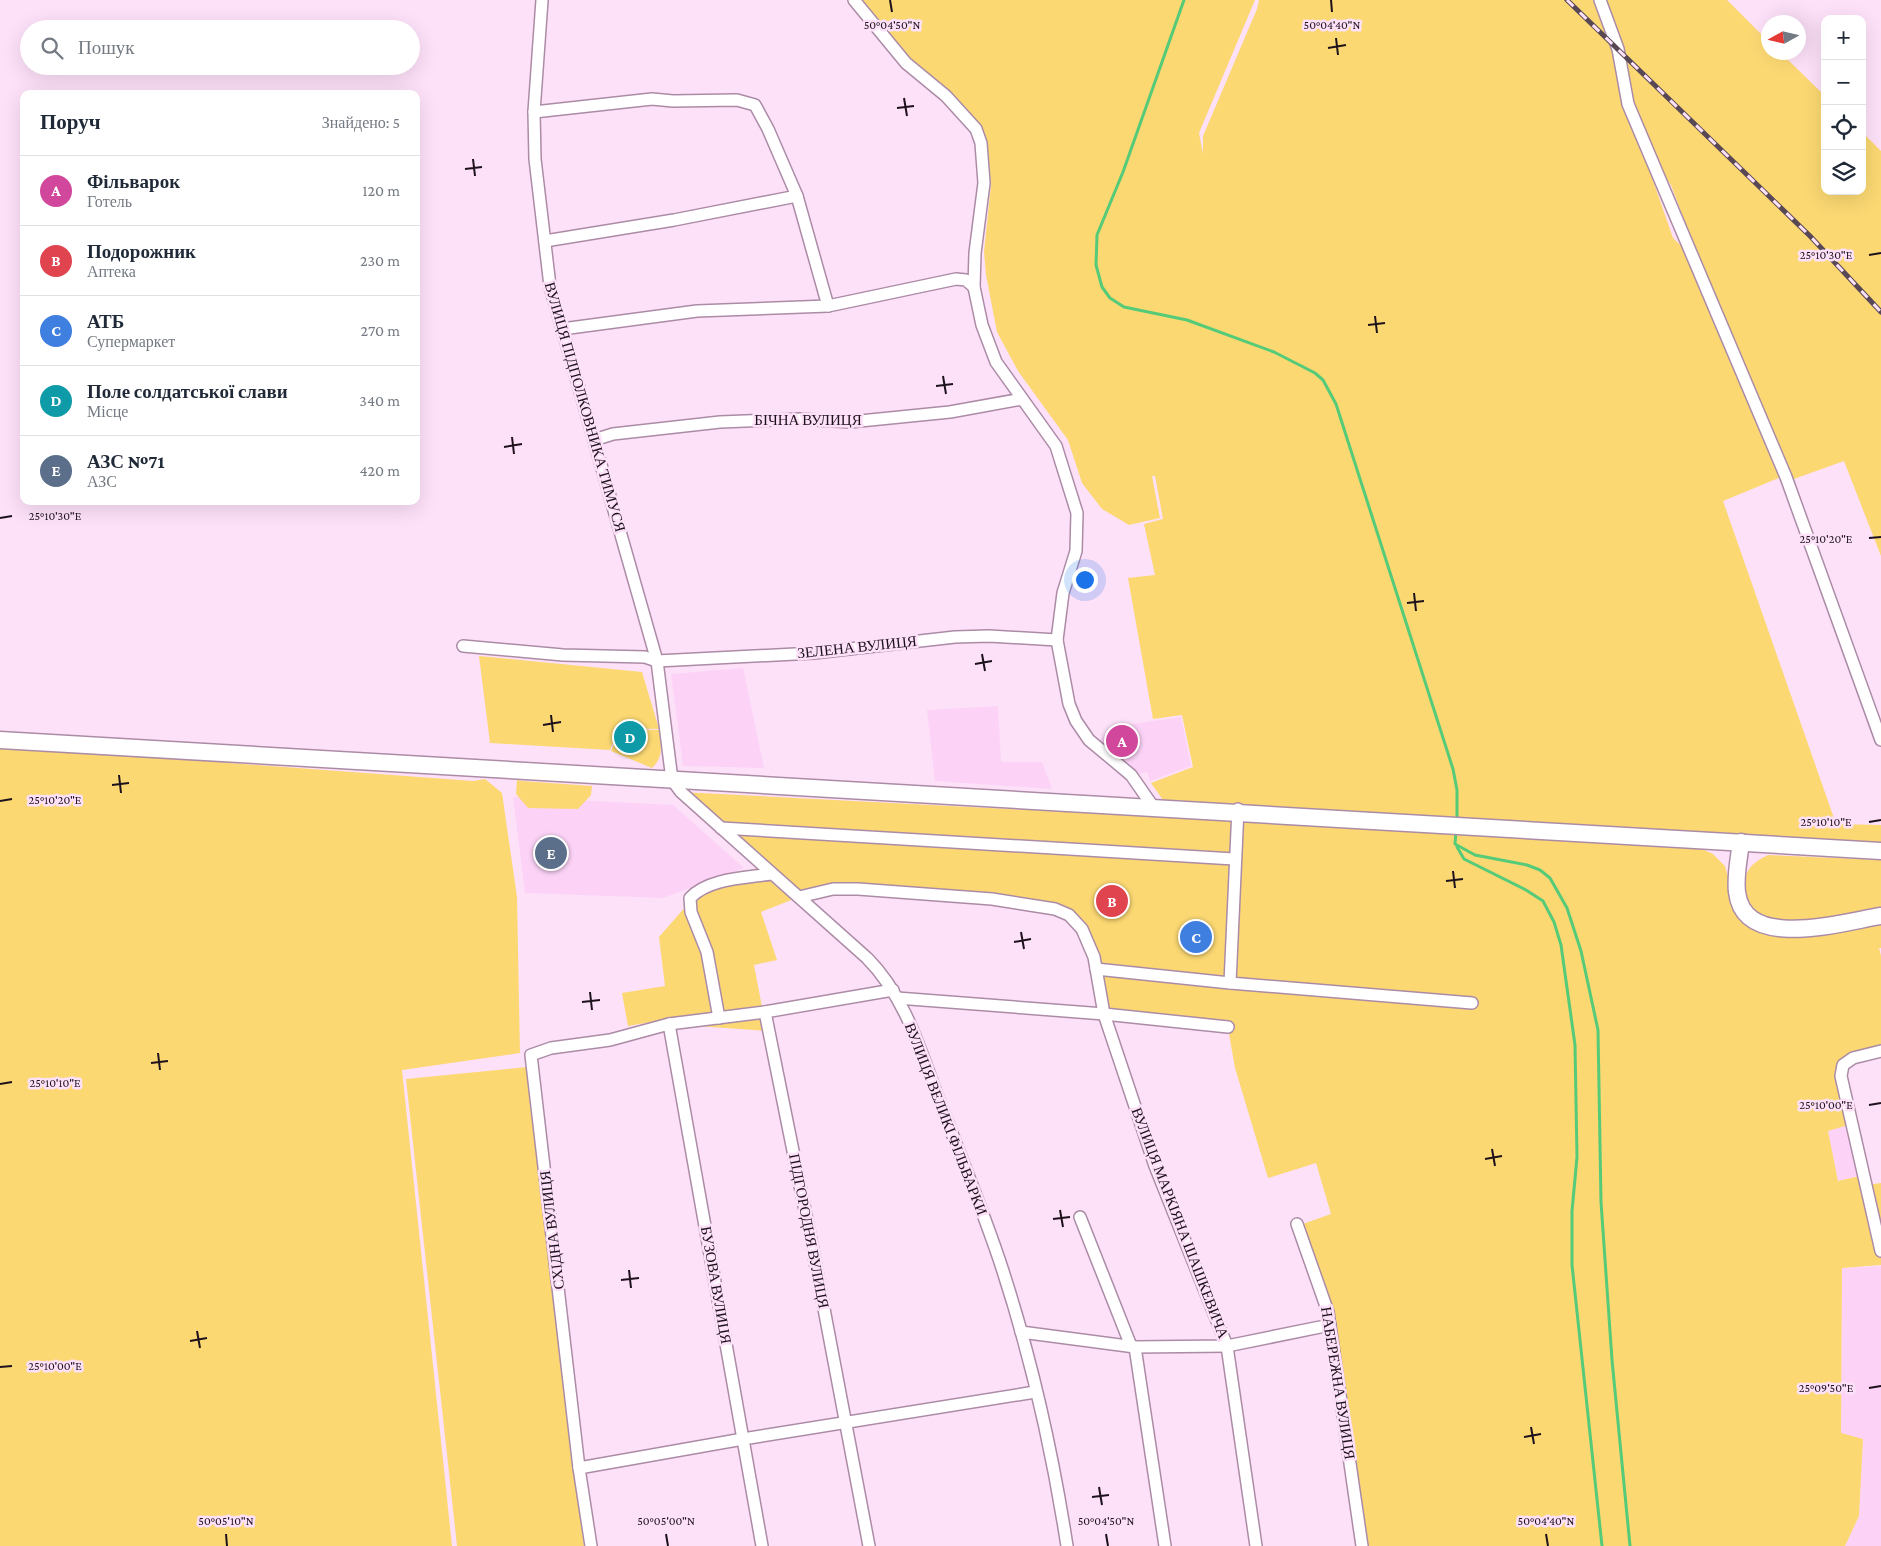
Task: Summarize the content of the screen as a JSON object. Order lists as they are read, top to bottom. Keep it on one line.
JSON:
{"streets":{"street":["ВУЛИЦЯ ПІДПОЛКОВНИКА ТИМУСЯ","БІЧНА ВУЛИЦЯ","ЗЕЛЕНА ВУЛИЦЯ","ВУЛИЦЯ ВЕЛИКІ ФІЛЬВАРКИ","ВУЛИЦЯ МАРКІЯНА ШАШКЕВИЧА","СХІДНА ВУЛИЦЯ","ПІДГОРОДНЯ ВУЛИЦЯ","БУЗОВА ВУЛИЦЯ","НАБЕРЕЖНА ВУЛИЦЯ"]},"crossings":[["ВУЛИЦЯ ПІДПОЛКОВНИКА ТИМУСЯ","БІЧНА ВУЛИЦЯ"],["ВУЛИЦЯ ПІДПОЛКОВНИКА ТИМУСЯ","ЗЕЛЕНА ВУЛИЦЯ"],["ВУЛИЦЯ ПІДПОЛКОВНИКА ТИМУСЯ","ВУЛИЦЯ ВЕЛИКІ ФІЛЬВАРКИ"],["ВУЛИЦЯ ВЕЛИКІ ФІЛЬВАРКИ","ВУЛИЦЯ МАРКІЯНА ШАШКЕВИЧА"],["СХІДНА ВУЛИЦЯ","БУЗОВА ВУЛИЦЯ"]],"north":"left","page":{"map_buttons":["+","−"],"search":"Пошук","heading":["Поруч","Знайдено: 5"],"list":[{"mark":"A","name":"Фільварок","note":"Готель","value":"120 m"},{"mark":"B","name":"Подорожник","note":"Аптека","value":"230 m"},{"mark":"C","name":"АТБ","note":"Супермаркет","value":"270 m"},{"mark":"D","name":"Поле солдатської слави","note":"Місце","value":"340 m"},{"mark":"E","name":"АЗС №71","note":"АЗС","value":"420 m"}],"pins":["D","A","E","B","C"]},"coordinates":["50°04'50\"N","50°04'40\"N","25°10'30\"E","25°10'20\"E","25°10'10\"E","25°10'00\"E","25°09'50\"E","50°05'10\"N","50°05'00\"N"]}
